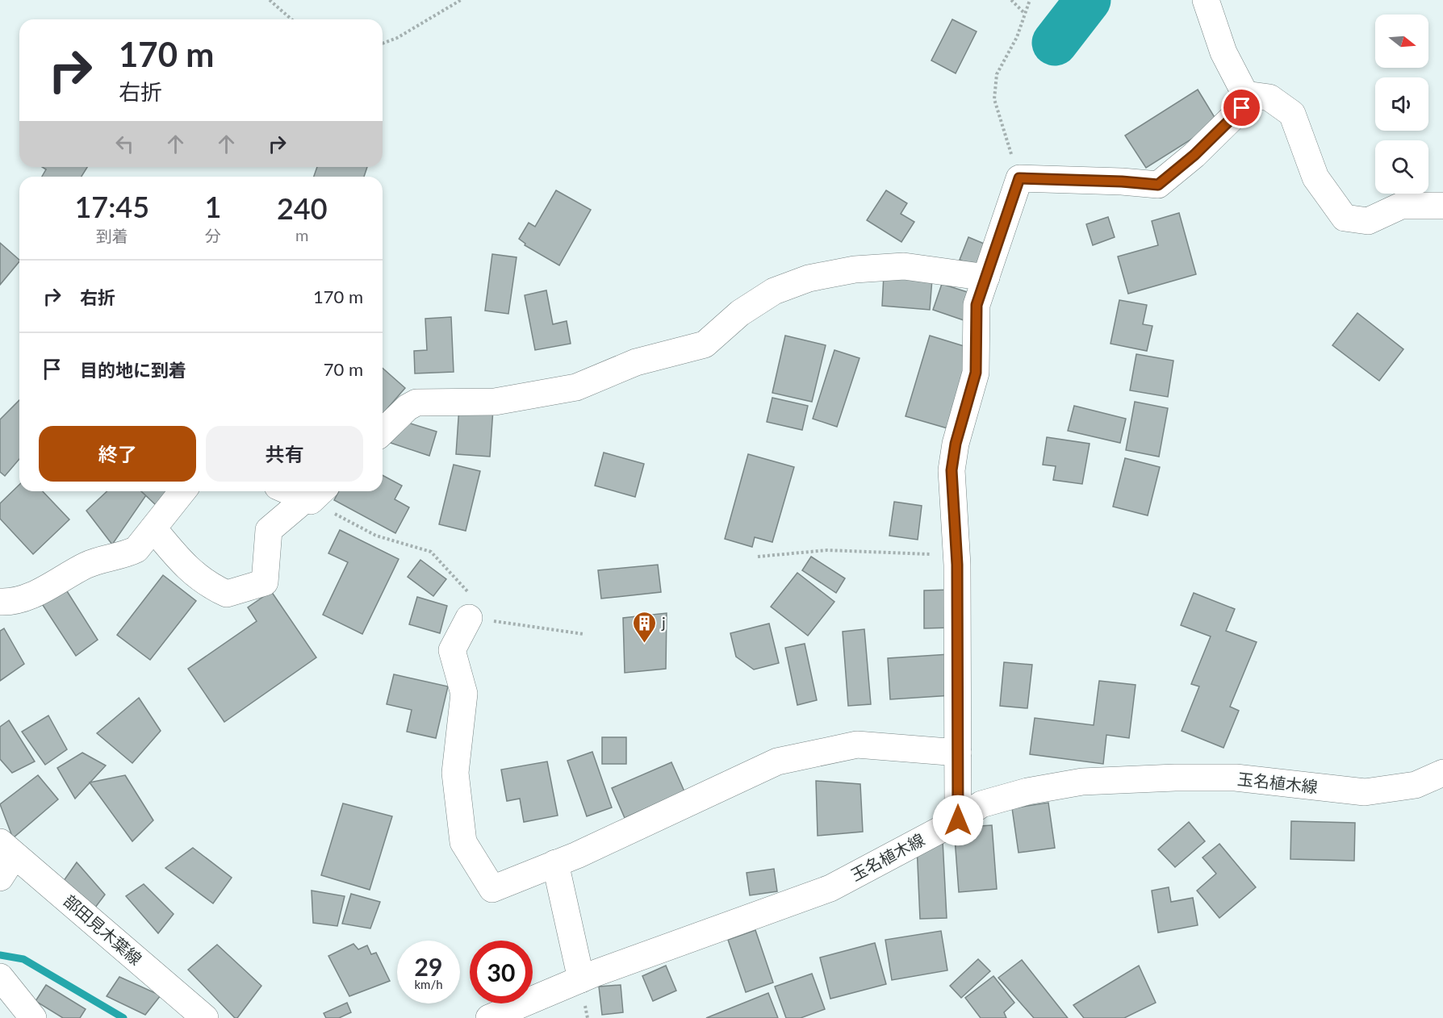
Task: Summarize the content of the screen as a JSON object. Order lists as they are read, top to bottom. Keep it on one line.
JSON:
{"streets":{"street":["玉名植木線","部田見木葉線"]},"places":{"building":["j"]},"north":"right","page":{"turn":["170 m","右折"],"eta":["17:45","到着","1","分","240","m"],"list":[{"name":"右折","value":"170 m"},{"name":"目的地に到着","value":"70 m"}],"buttons":["終了","共有"],"speed":"29 km/h","limit":"30"}}
